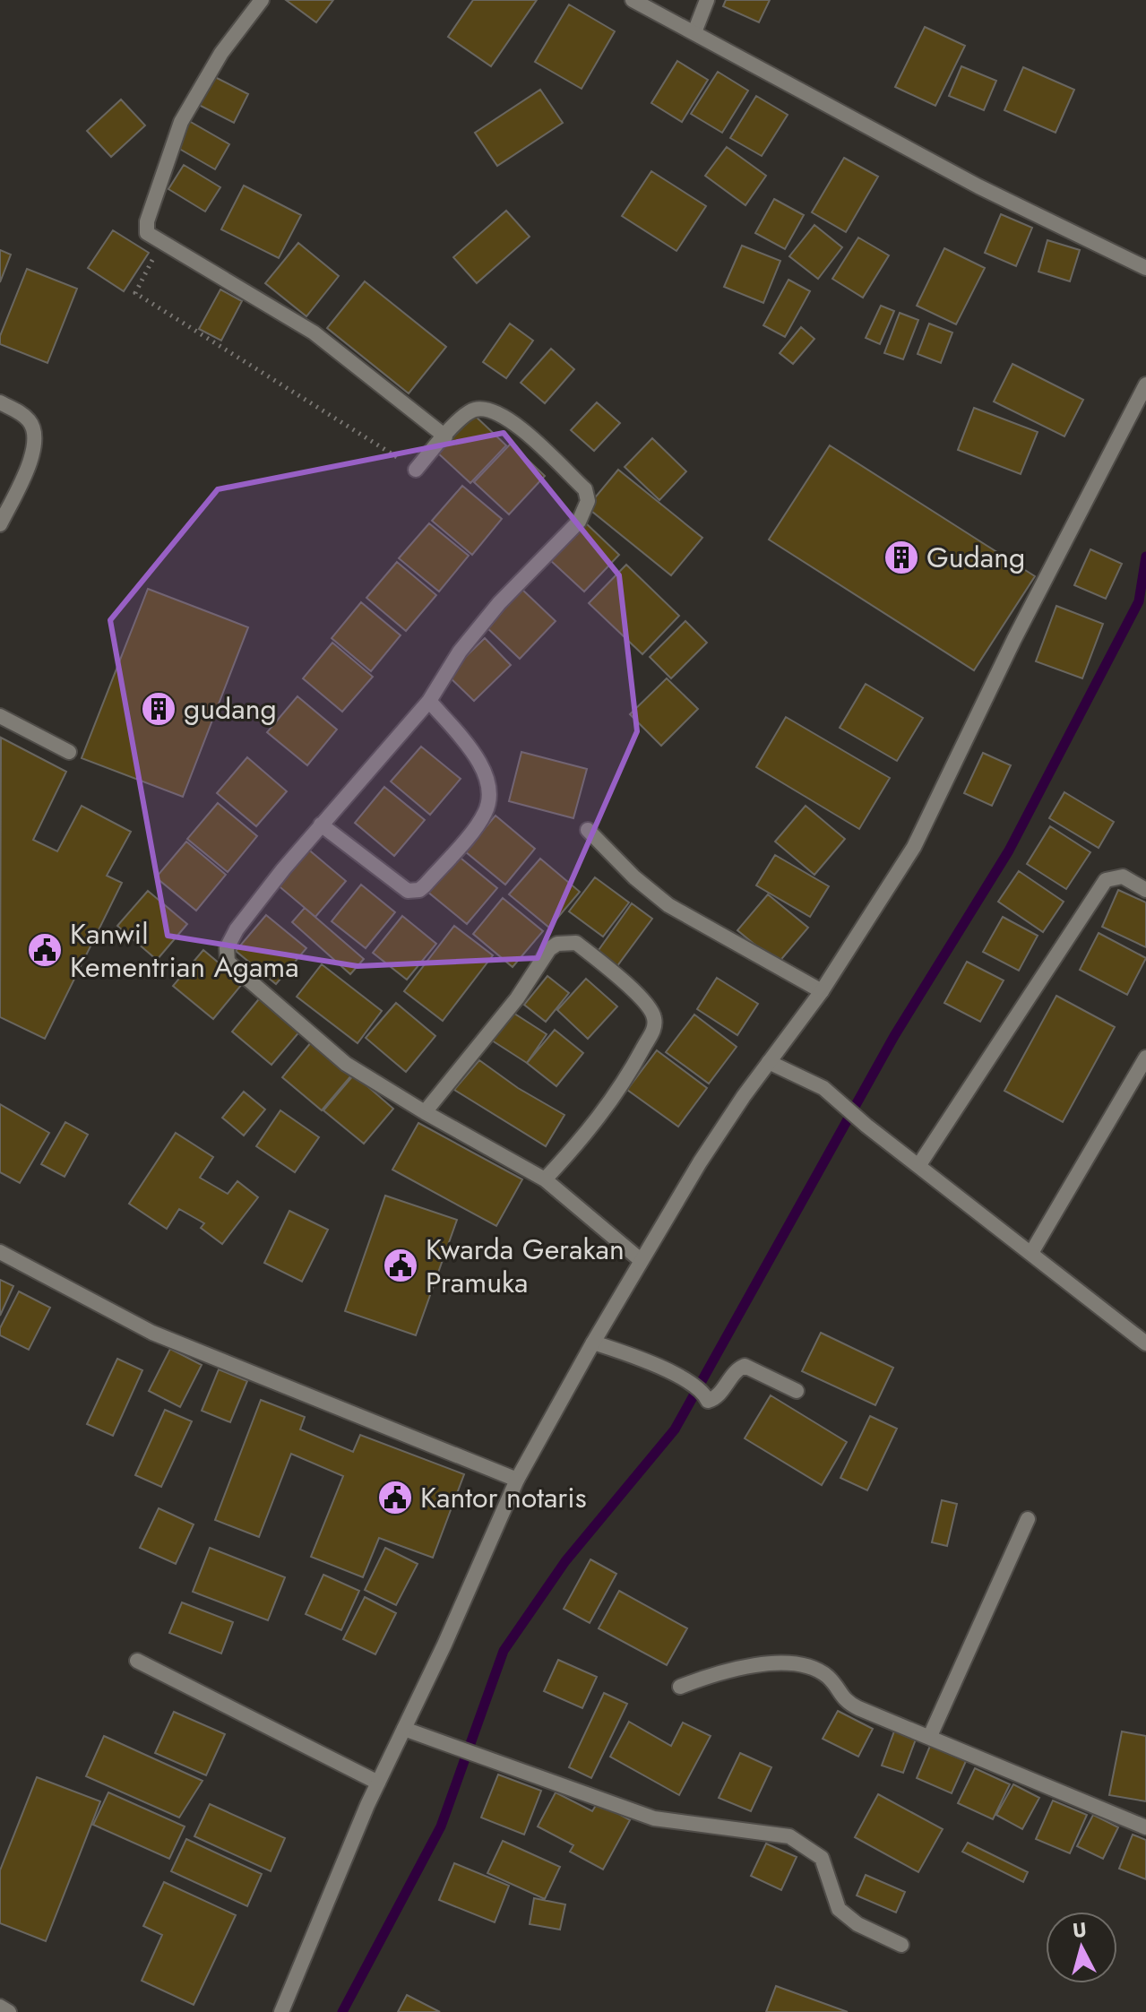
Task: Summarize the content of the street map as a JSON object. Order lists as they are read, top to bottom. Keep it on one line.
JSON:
{"places":{"building":["Gudang","gudang"],"public building":["Kanwil Kementrian Agama","Kwarda Gerakan Pramuka","Kantor notaris"]},"north":"top"}
